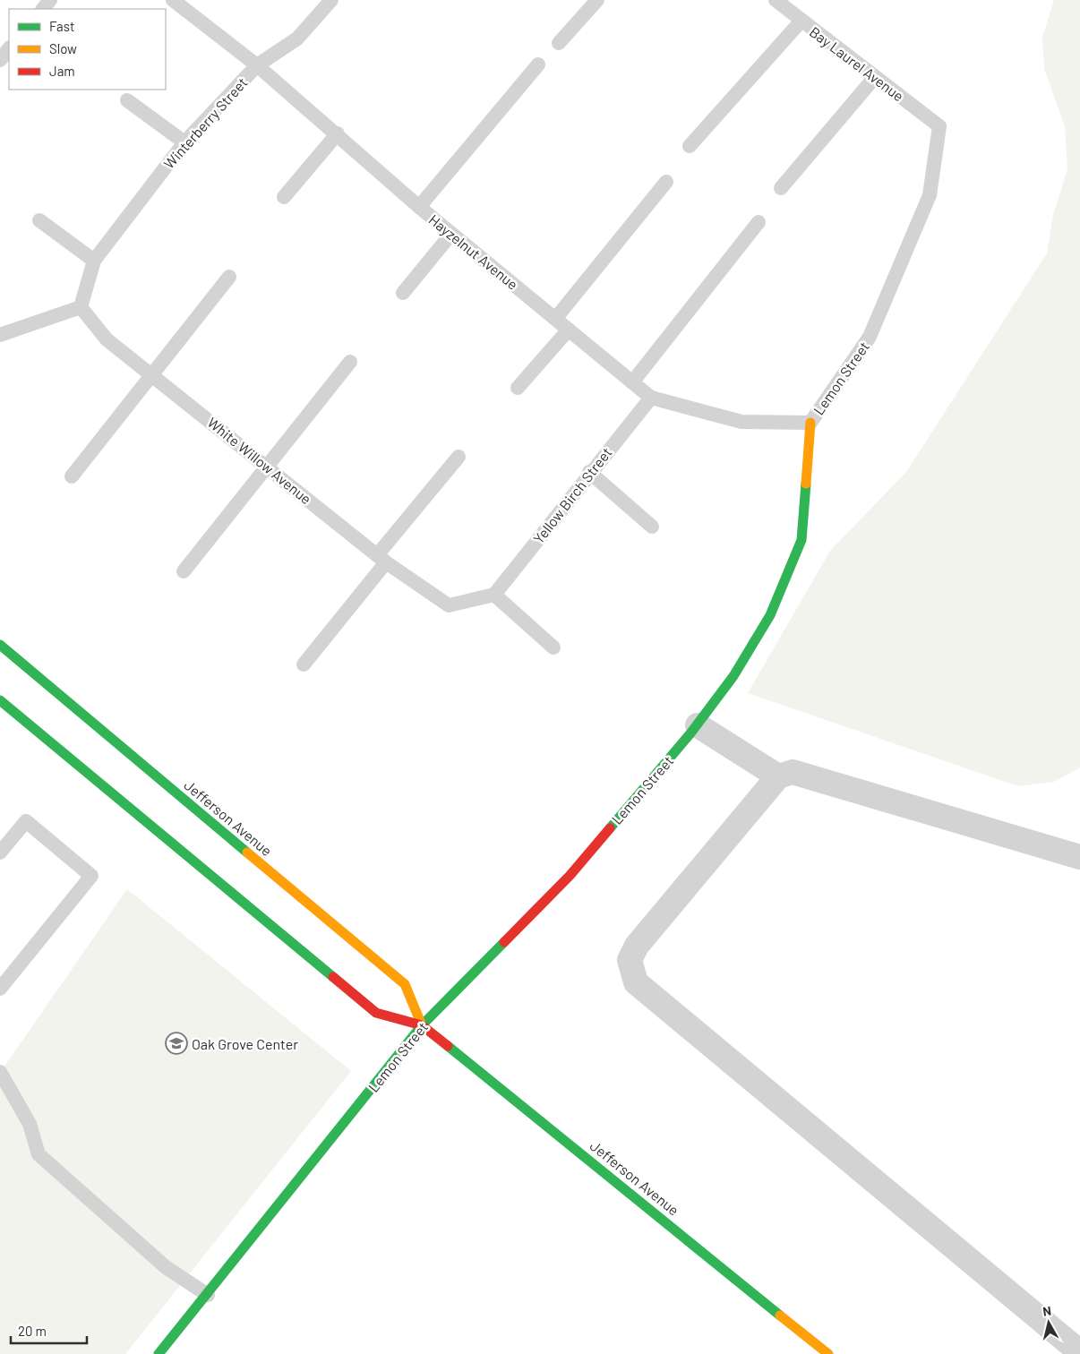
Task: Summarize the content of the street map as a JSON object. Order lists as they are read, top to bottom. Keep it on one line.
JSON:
{"streets":{"main road":["Lemon Street","Jefferson Avenue"],"lane":["Bay Laurel Avenue","Winterberry Street","Hayzelnut Avenue","White Willow Avenue","Yellow Birch Street"]},"crossings":[["Bay Laurel Avenue","Lemon Street"],["Winterberry Street","Hayzelnut Avenue"],["Hayzelnut Avenue","Lemon Street"],["Hayzelnut Avenue","Yellow Birch Street"],["Lemon Street","Jefferson Avenue"],["White Willow Avenue","Yellow Birch Street"]],"places":{"school or university":["Oak Grove Center"]},"legend":["Fast","Slow","Jam"],"scale_bar":"20 m","north":"top"}
